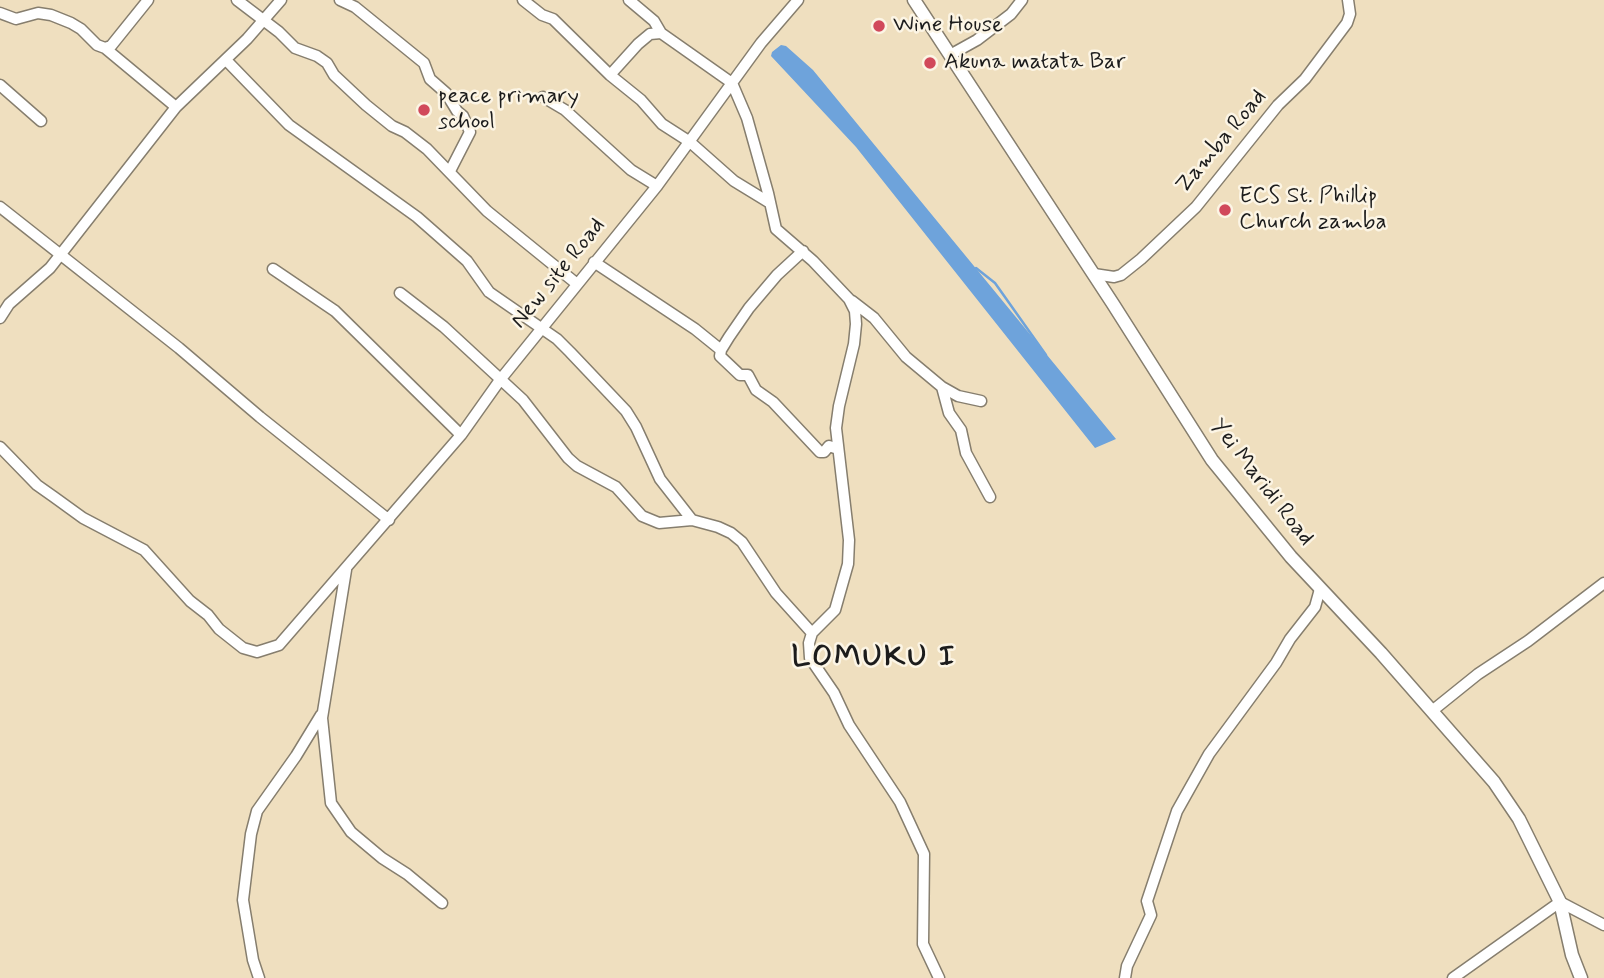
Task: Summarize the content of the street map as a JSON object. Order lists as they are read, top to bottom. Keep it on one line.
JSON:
{"streets":{"main road":["Yei Maridi Road"],"street":["Zamba Road","New site Road"]},"crossings":[["Zamba Road","Yei Maridi Road"]],"districts":["LOMUKU I"],"places":["Wine House","Akuna matata Bar","peace primary school","ECS St. Phillip Church zamba"]}
